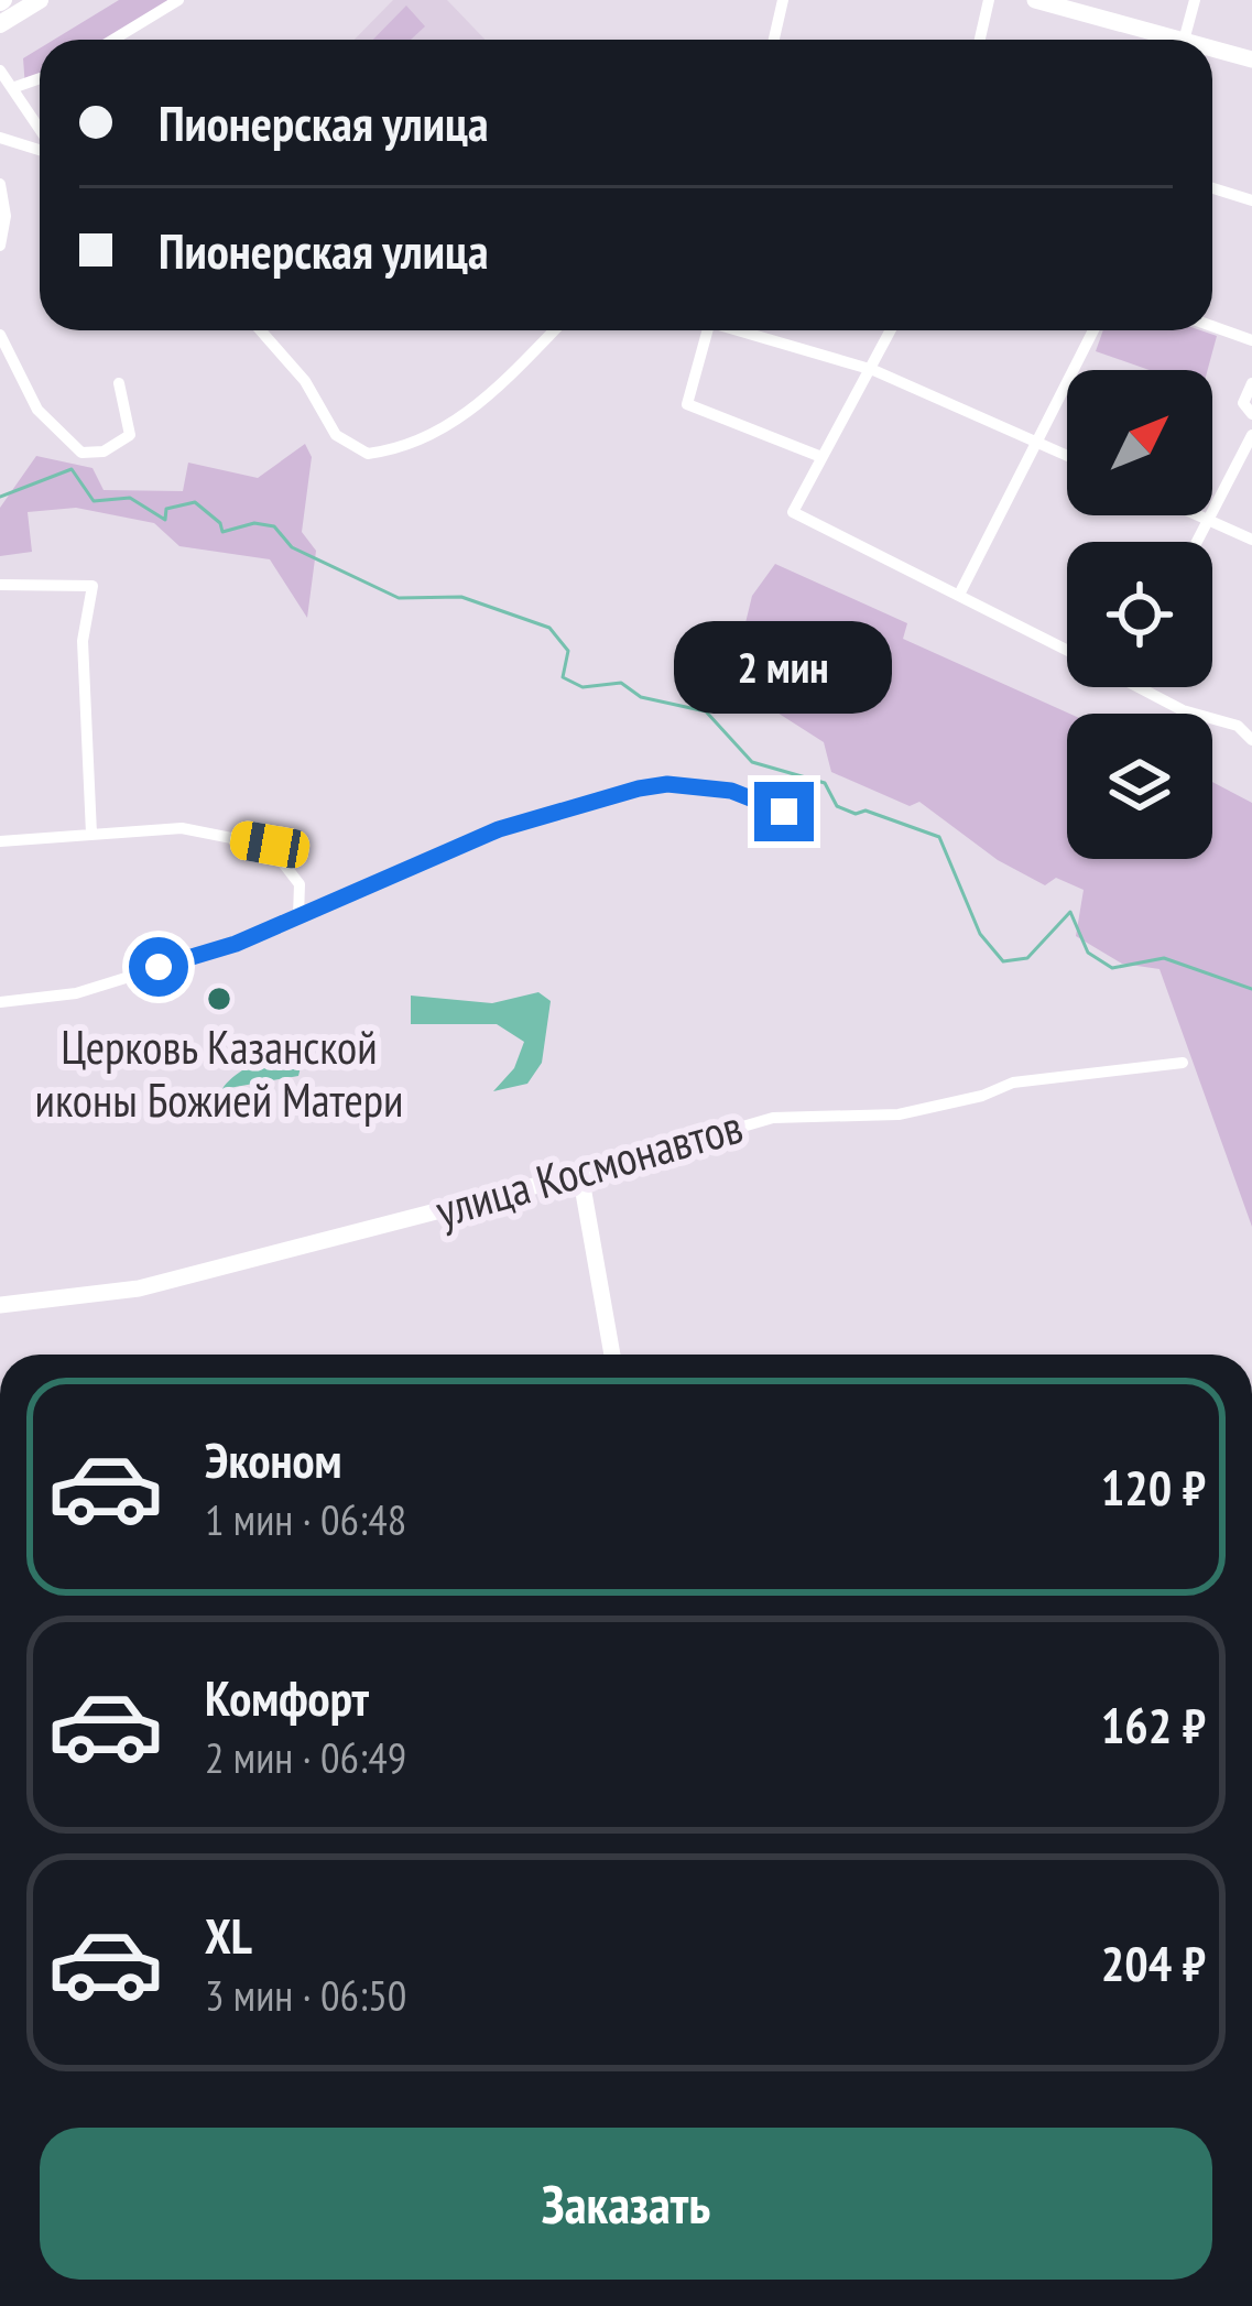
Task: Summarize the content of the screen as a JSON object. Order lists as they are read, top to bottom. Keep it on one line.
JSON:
{"streets":{"street":["улица Космонавтов"]},"places":["Церковь Казанской иконы Божией Матери"],"north":"top right","page":{"banner":["Пионерская улица","Пионерская улица"],"bubble":"2 мин","list":[{"name":"Эконом","note":"1 мин · 06:48","value":"120 ₽"},{"name":"Комфорт","note":"2 мин · 06:49","value":"162 ₽"},{"name":"XL","note":"3 мин · 06:50","value":"204 ₽"}],"buttons":"Заказать"}}
